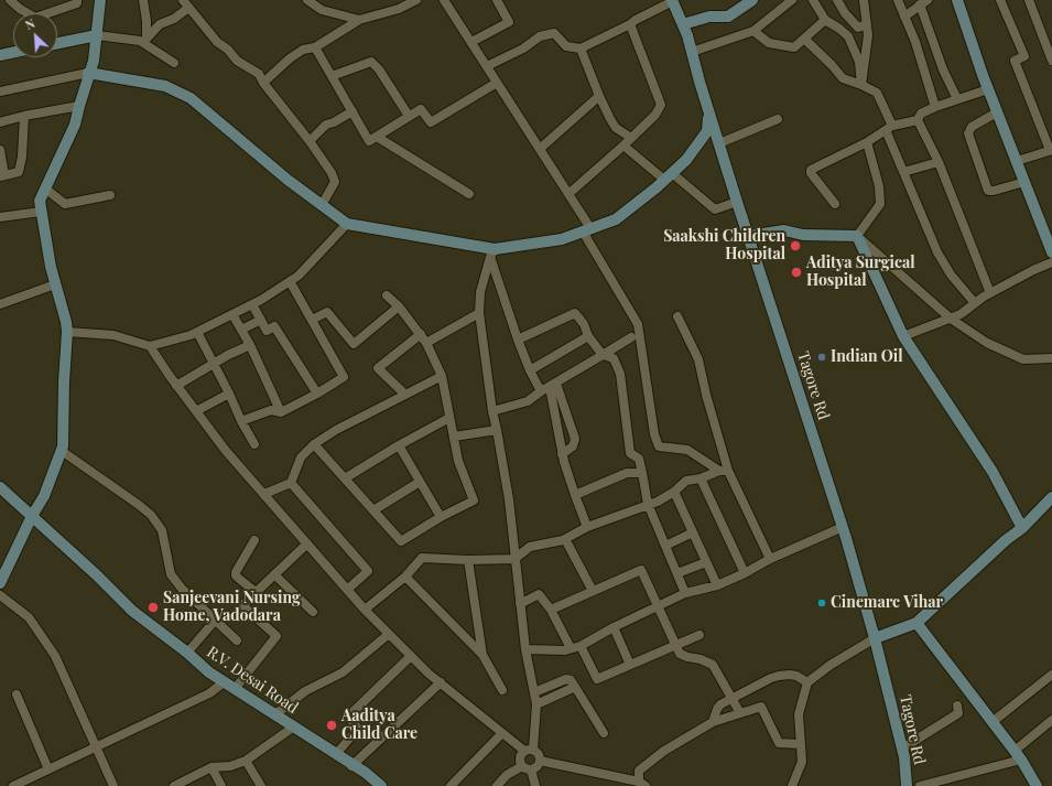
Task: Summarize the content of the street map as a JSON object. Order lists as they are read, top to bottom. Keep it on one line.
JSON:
{"streets":{"street":["Tagore Rd","R.V. Desai Road"]},"places":["Saakshi Children Hospital","Aditya Surgical Hospital","Indian Oil","Cinemarc Vihar","Sanjeevani Nursing Home, Vadodara","Aaditya Child Care"],"north":"top left"}
